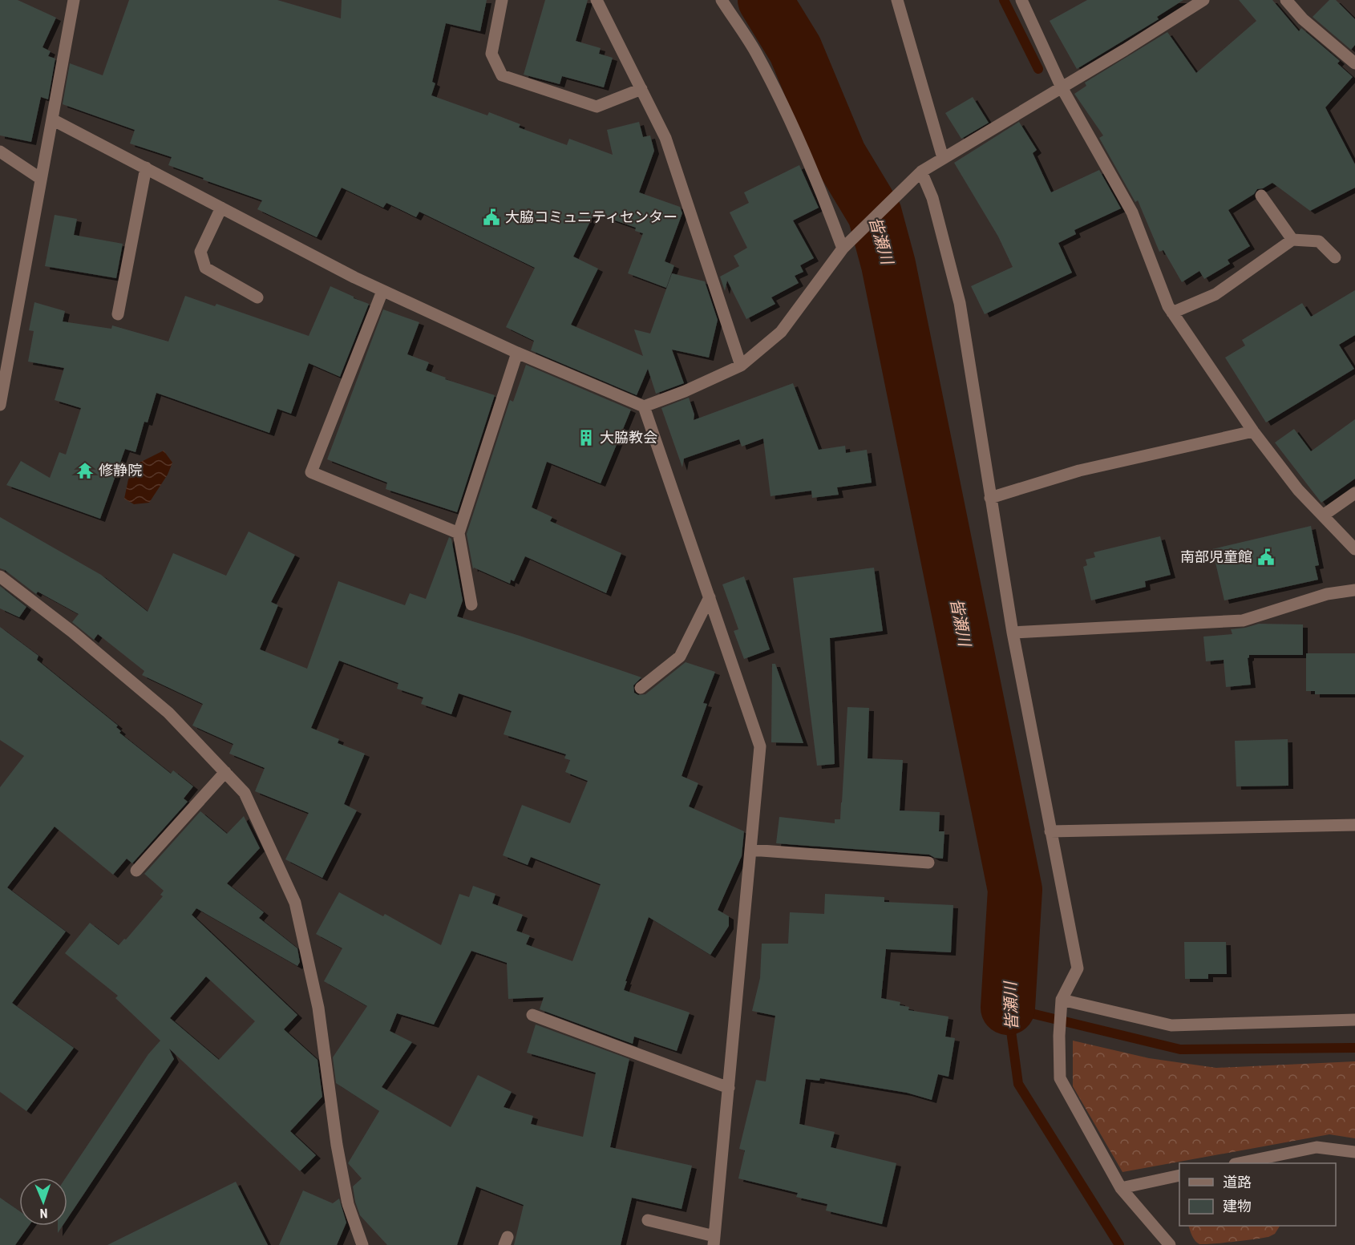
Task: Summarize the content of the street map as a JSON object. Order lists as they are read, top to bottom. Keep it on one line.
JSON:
{"water":["皆瀬川"],"places":{"public building":["大脇コミュニティセンター","南部児童館"],"building":["大脇教会"],"temple":["修静院"]},"legend":["道路","建物"],"north":"bottom"}
